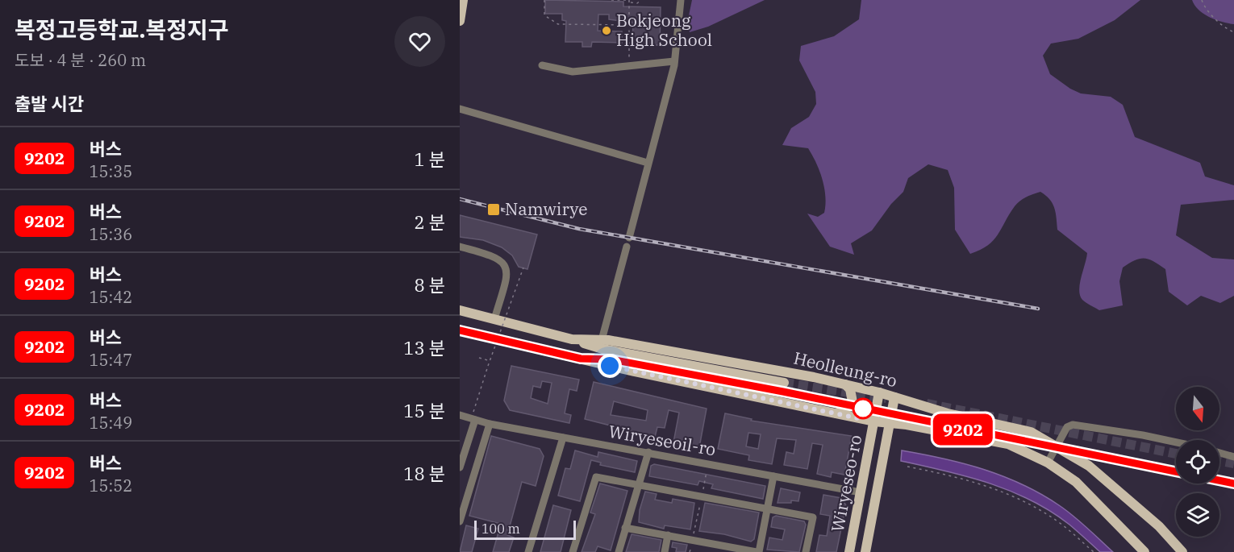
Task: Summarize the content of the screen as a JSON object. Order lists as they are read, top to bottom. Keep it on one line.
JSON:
{"streets":{"main road":["Heolleung-ro","Wiryeseo-ro"],"street":["Wiryeseoil-ro"]},"crossings":[["Heolleung-ro","Wiryeseo-ro"],["Wiryeseoil-ro","Wiryeseo-ro"]],"places":{"other":["Bokjeong High School"],"transit":["Namwirye"]},"lines":["bus line 9202"],"scale_bar":"100 m","north":"bottom","page":{"heading":[["복정고등학교.복정지구","도보 · 4 분 · 260 m"],"출발 시간"],"on_map":"9202","list":[{"mark":"9202","name":"버스","note":"15:35","value":"1 분"},{"mark":"9202","name":"버스","note":"15:36","value":"2 분"},{"mark":"9202","name":"버스","note":"15:42","value":"8 분"},{"mark":"9202","name":"버스","note":"15:47","value":"13 분"},{"mark":"9202","name":"버스","note":"15:49","value":"15 분"},{"mark":"9202","name":"버스","note":"15:52","value":"18 분"}],"scale":"100 m"}}
